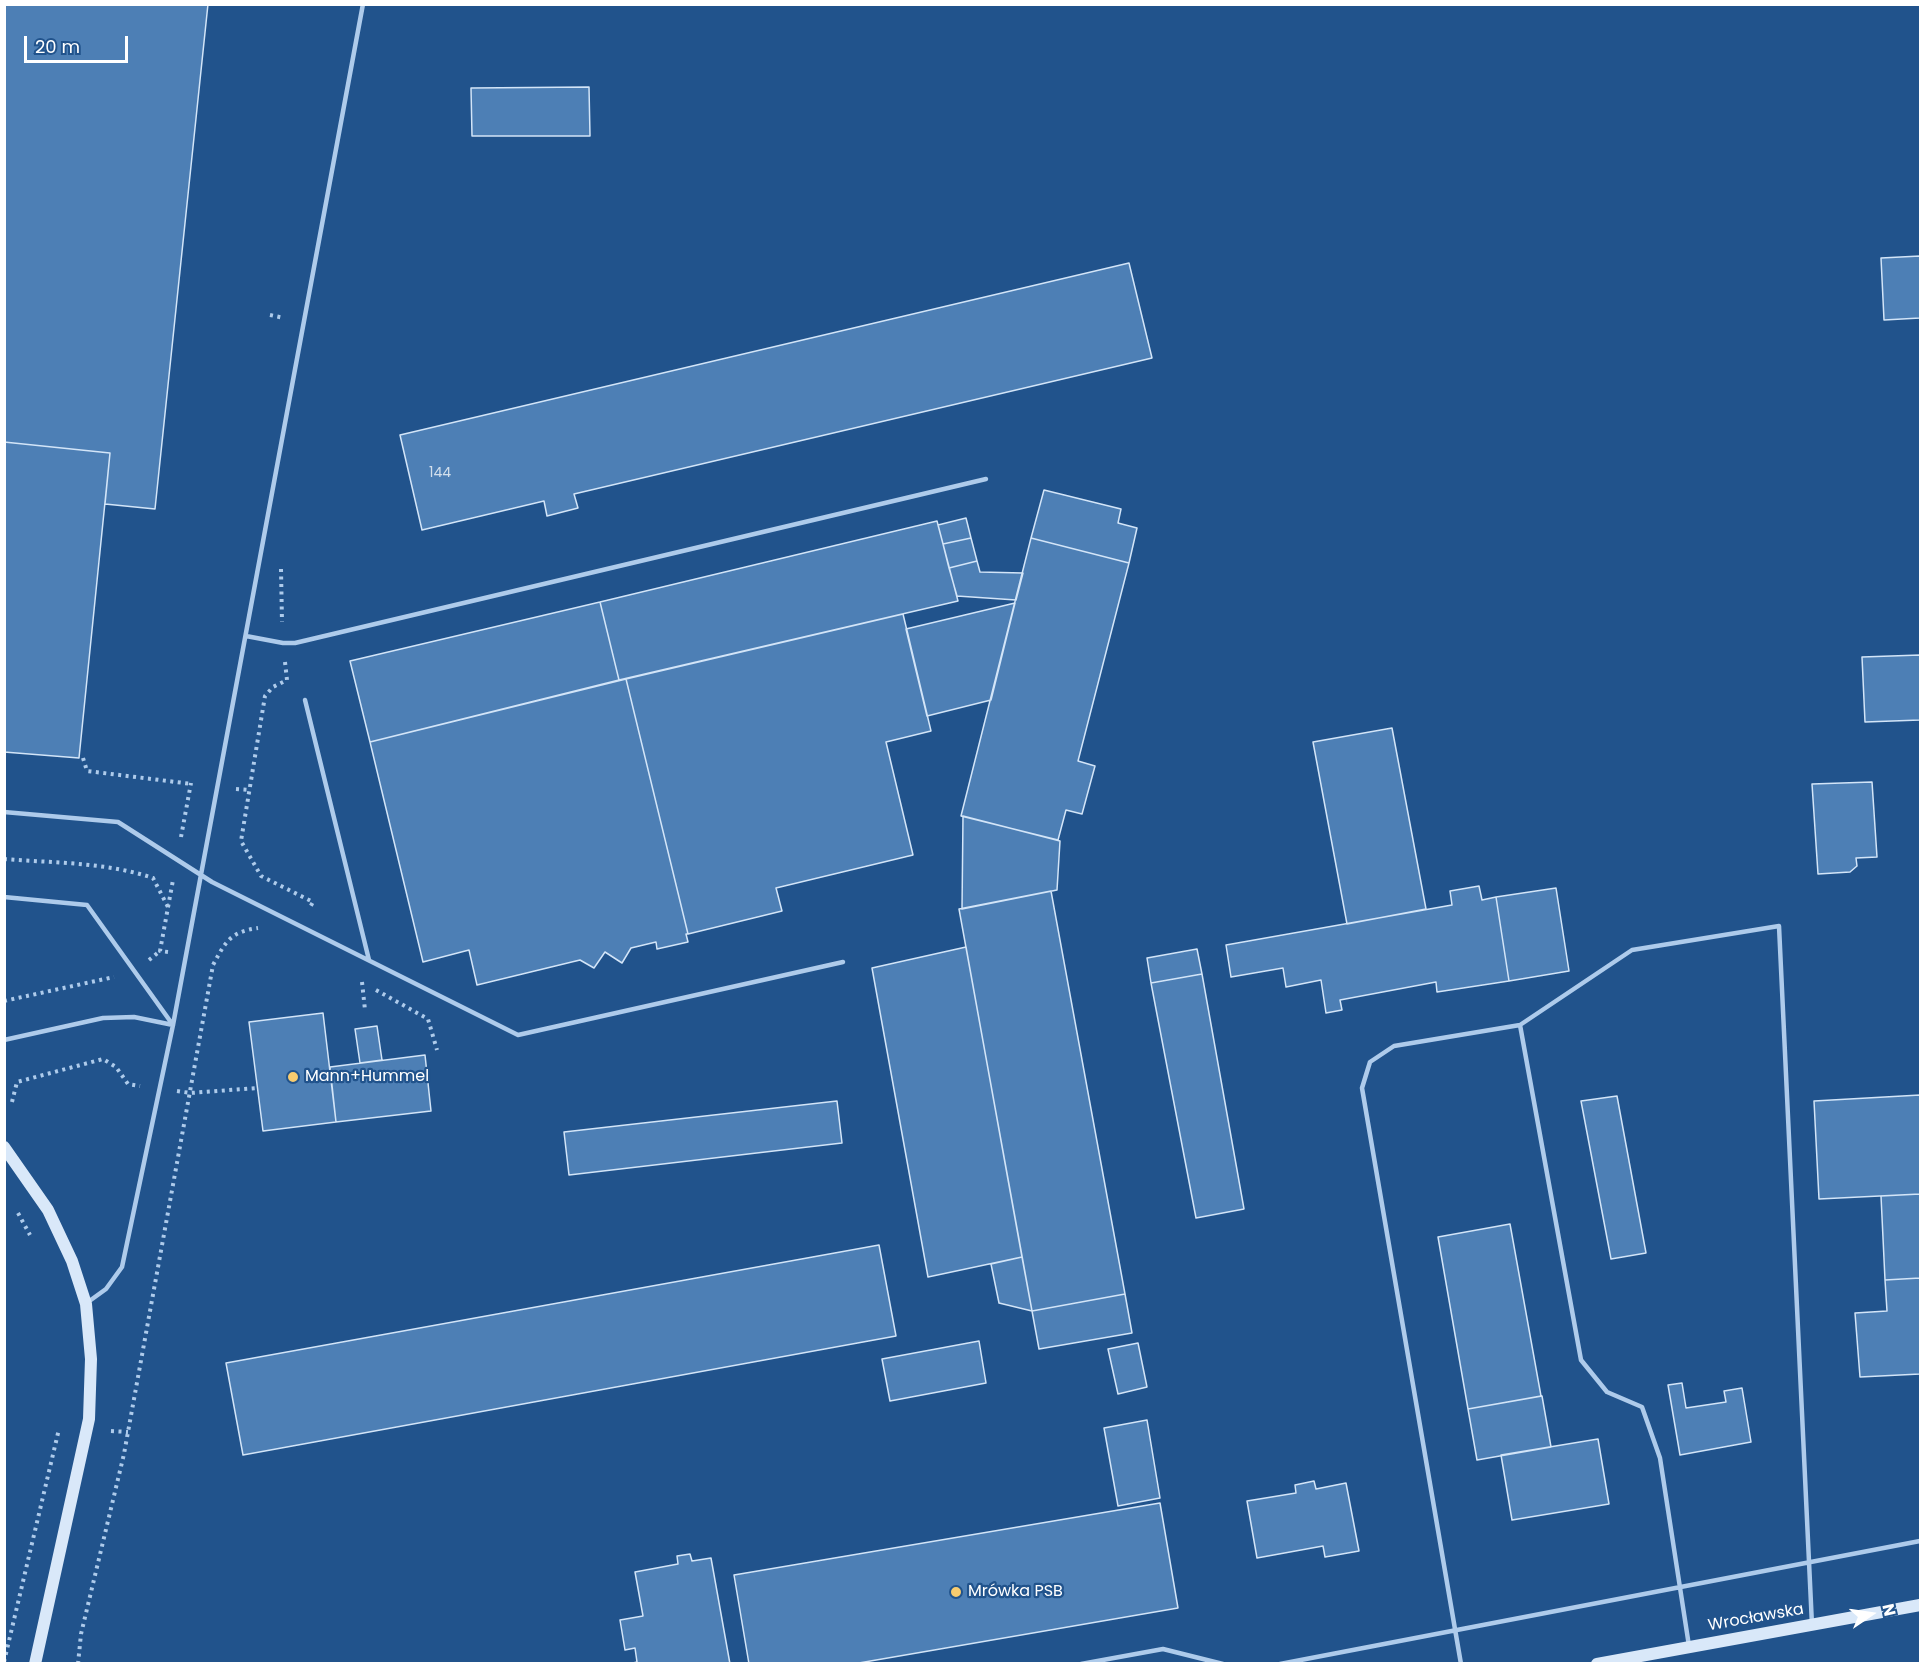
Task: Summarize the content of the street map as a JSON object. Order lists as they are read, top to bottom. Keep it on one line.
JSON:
{"streets":{"street":["Wrocławska"]},"places":["Mann+Hummel","Mrówka PSB"],"house_numbers":["144"],"scale_bar":"20 m","north":"right"}
